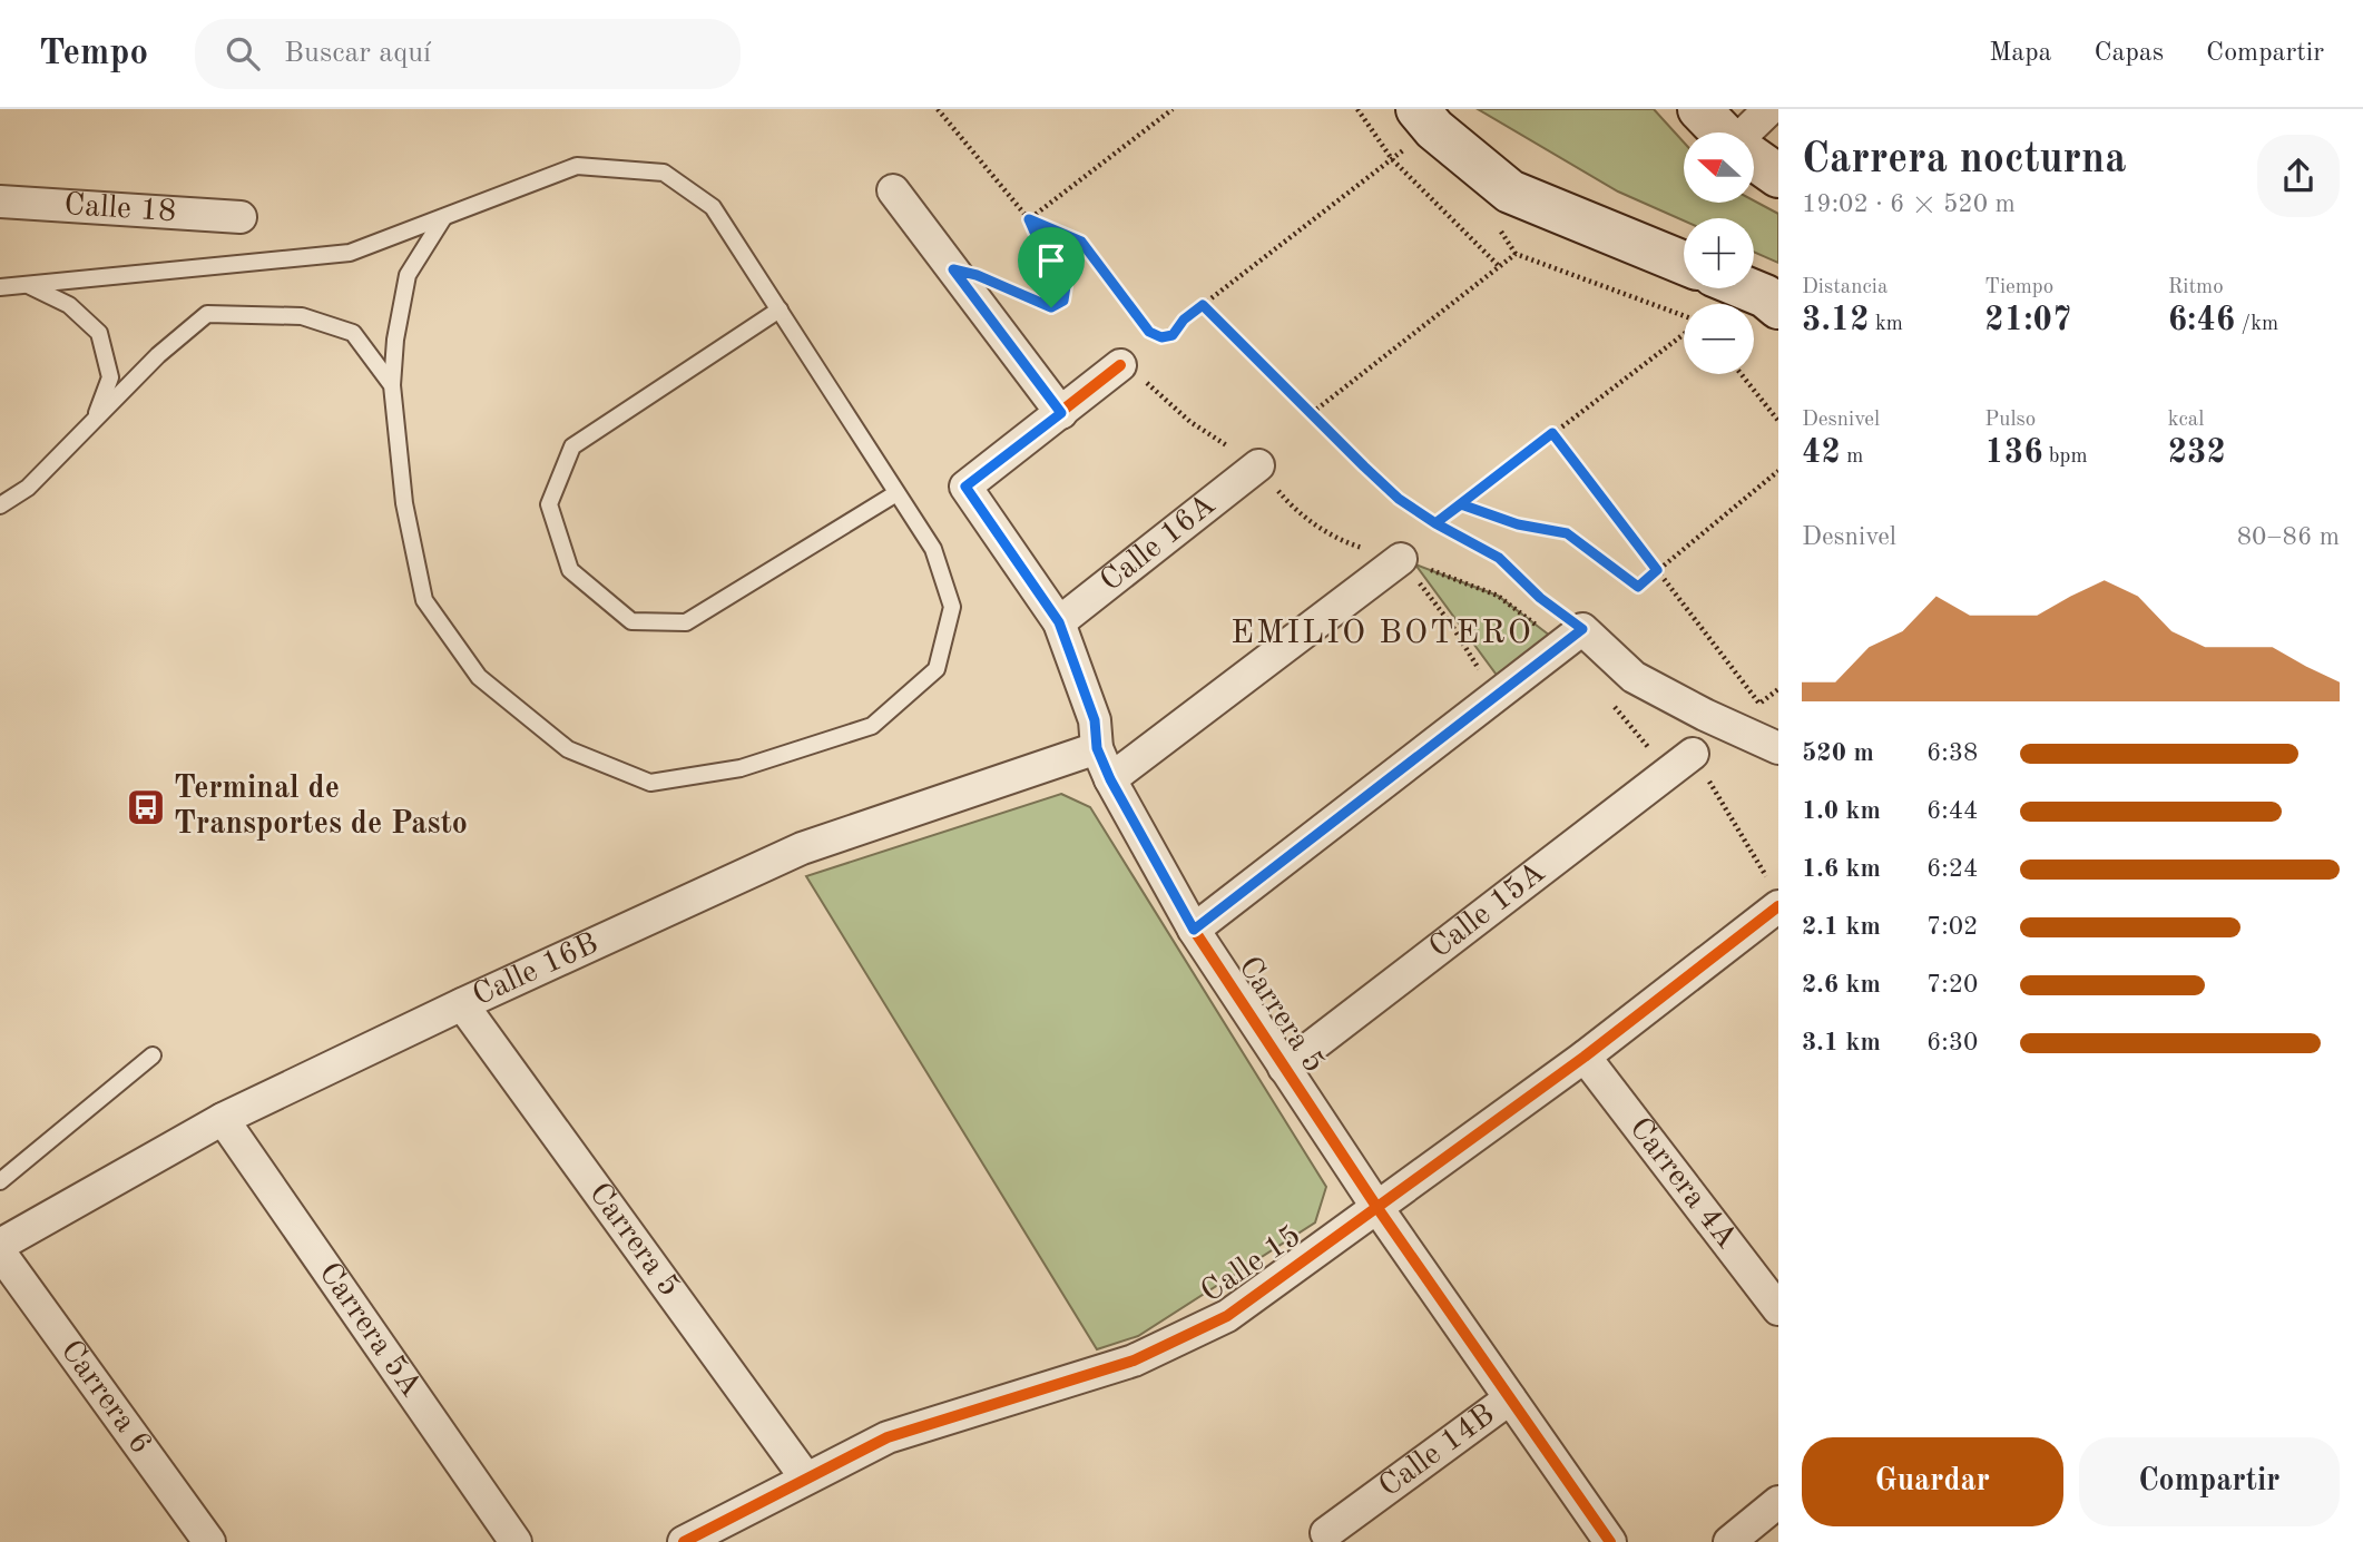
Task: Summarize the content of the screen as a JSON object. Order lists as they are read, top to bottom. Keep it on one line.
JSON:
{"streets":{"street":["Calle 18","Calle 16A","Calle 15A","Calle 16B","Carrera 5","Carrera 4A","Calle 15","Carrera 5A","Carrera 6","Calle 14B"]},"crossings":[["Calle 16A","Carrera 5"],["Calle 15A","Carrera 5"],["Calle 16B","Carrera 5"],["Calle 16B","Carrera 5A"],["Carrera 5","Calle 15"],["Carrera 5","Calle 14B"],["Carrera 4A","Calle 15"]],"districts":["EMILIO BOTERO"],"places":{"bus stop":["Terminal de Transportes de Pasto"]},"north":"left","page":{"header":"Tempo","search":"Buscar aquí","nav":["Mapa","Capas","Compartir"],"heading":["Carrera nocturna","19:02 · 6 × 520 m"],"map_buttons":["+","−"],"stats":[["Distancia","3.12 km"],["Tiempo","21:07"],["Ritmo","6:46 /km"],["Desnivel","42 m"],["Pulso","136 bpm"],["kcal","232"]],"chart":["Desnivel","80–86 m"],"list":[{"name":"520 m","note":"6:38"},{"name":"1.0 km","note":"6:44"},{"name":"1.6 km","note":"6:24"},{"name":"2.1 km","note":"7:02"},{"name":"2.6 km","note":"7:20"},{"name":"3.1 km","note":"6:30"}],"buttons":["Guardar","Compartir"]}}
